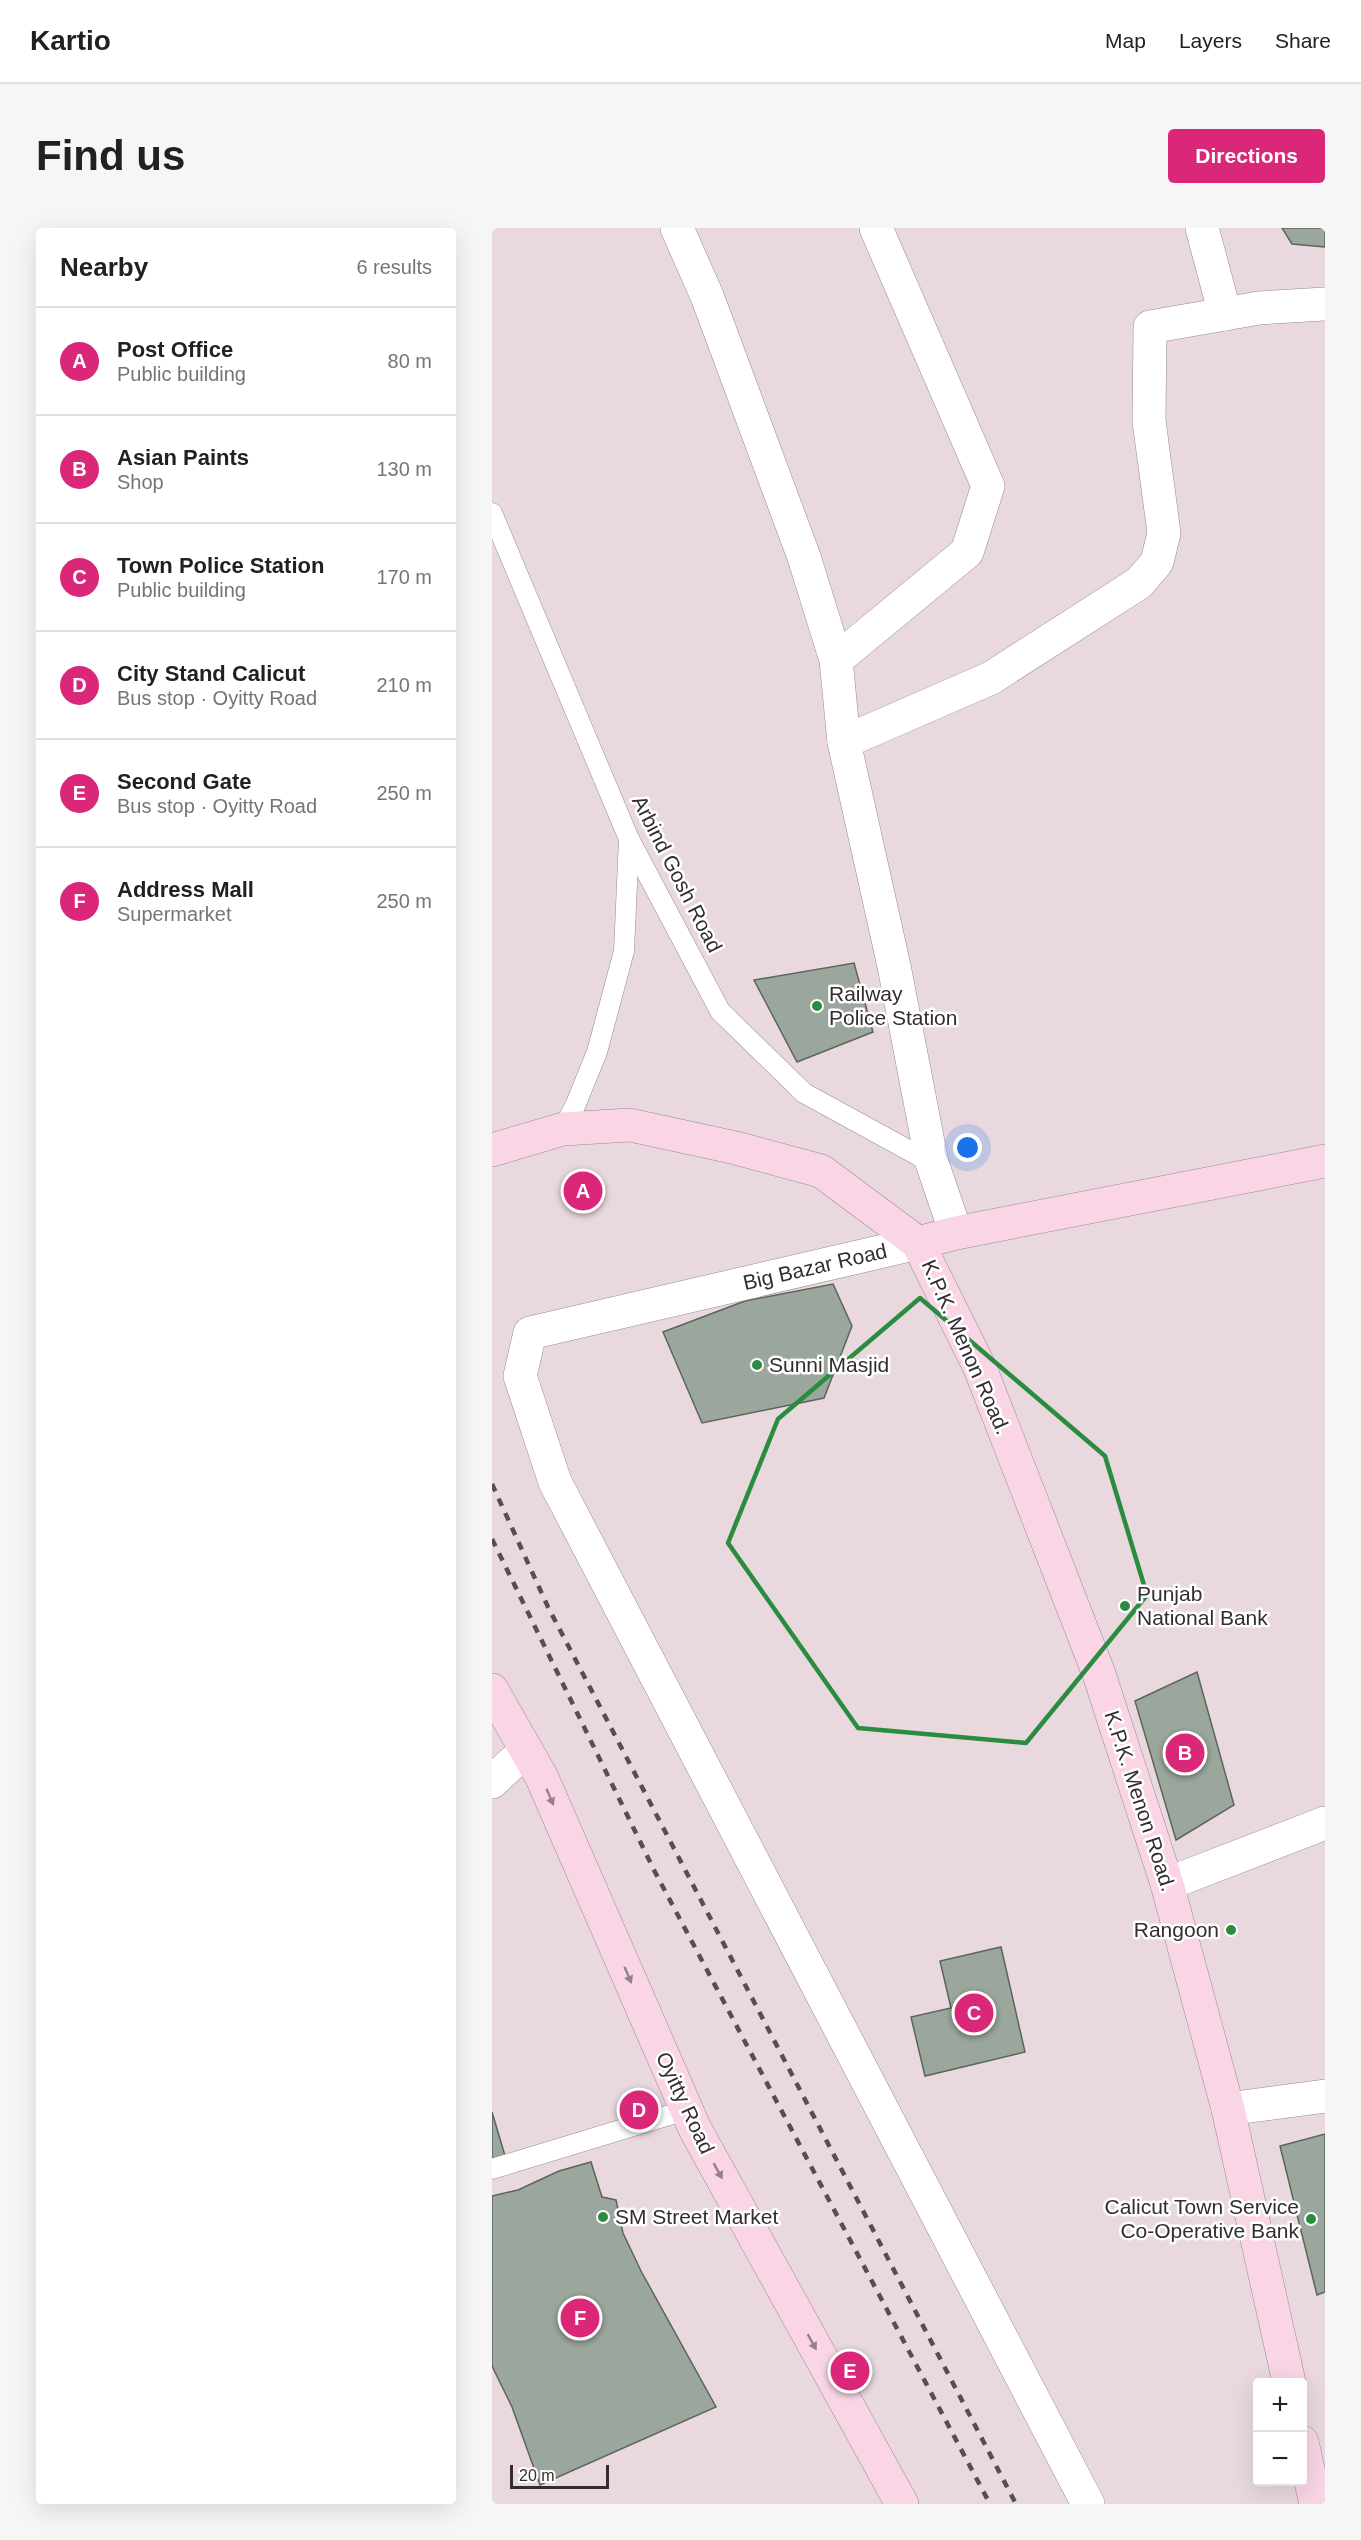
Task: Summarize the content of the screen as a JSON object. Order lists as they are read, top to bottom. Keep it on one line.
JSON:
{"streets":{"main road":["Big Bazar Road","K.P.K. Menon Road.","Oyitty Road"],"lane":["Arbind Gosh Road"]},"crossings":[["Big Bazar Road","K.P.K. Menon Road."]],"one_way":["Oyitty Road"],"places":["Railway Police Station","Sunni Masjid","Punjab National Bank","Rangoon","SM Street Market","Calicut Town Service Co-Operative Bank"],"scale_bar":"20 m","page":{"header":"Kartio","nav":["Map","Layers","Share"],"buttons":"Directions","title":"Find us","heading":["Nearby","6 results"],"list":[{"mark":"A","name":"Post Office","note":"Public building","value":"80 m"},{"mark":"B","name":"Asian Paints","note":"Shop","value":"130 m"},{"mark":"C","name":"Town Police Station","note":"Public building","value":"170 m"},{"mark":"D","name":"City Stand Calicut","note":"Bus stop · Oyitty Road","value":"210 m"},{"mark":"E","name":"Second Gate","note":"Bus stop · Oyitty Road","value":"250 m"},{"mark":"F","name":"Address Mall","note":"Supermarket","value":"250 m"}],"pins":["A","B","C","D","F","E"],"map_buttons":["+","−"],"scale":"20 m"}}
